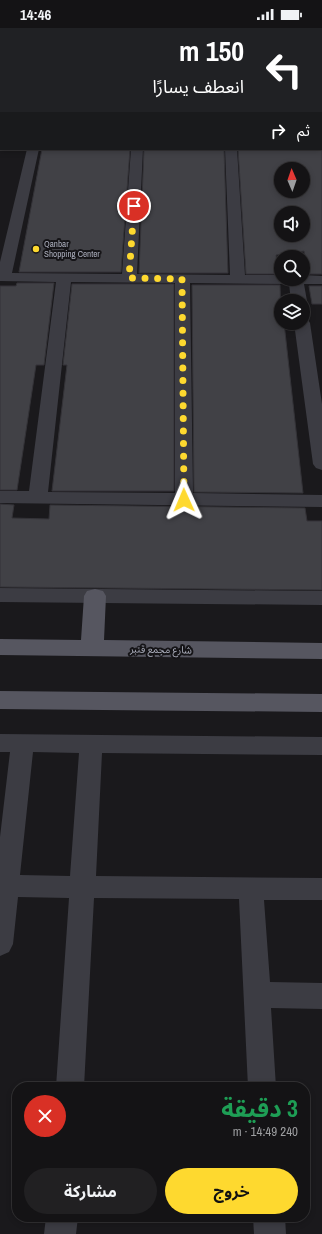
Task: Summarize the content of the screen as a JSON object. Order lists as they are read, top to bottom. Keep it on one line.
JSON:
{"streets":{"main road":["شارع مجمع قنبر"]},"places":["Qanbar Shopping Center"],"north":"top","page":{"status":"14:46","turn":["150 m","انعطف يسارًا"],"then":"ثم","heading":["3 دقيقة","240 m · 14:49"],"buttons":["خروج","مشاركة"]}}
